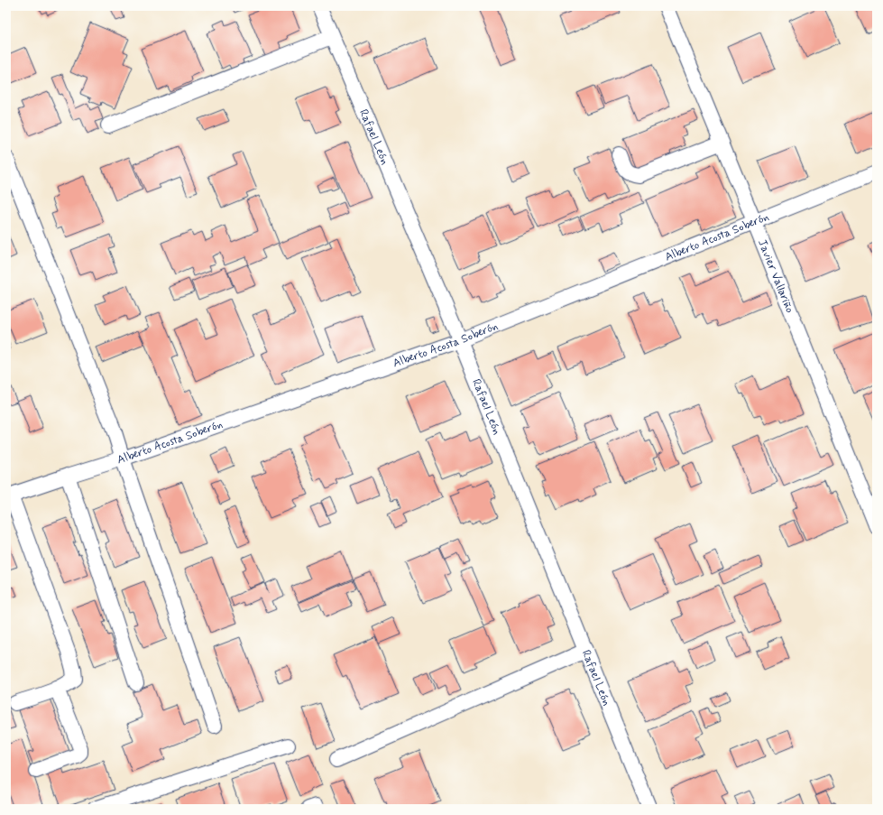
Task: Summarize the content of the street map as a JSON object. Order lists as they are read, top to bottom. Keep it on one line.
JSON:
{"streets":{"street":["Rafael León","Alberto Acosta Soberón","Javier Vallariño"]},"crossings":[["Rafael León","Alberto Acosta Soberón"],["Alberto Acosta Soberón","Javier Vallariño"]]}
